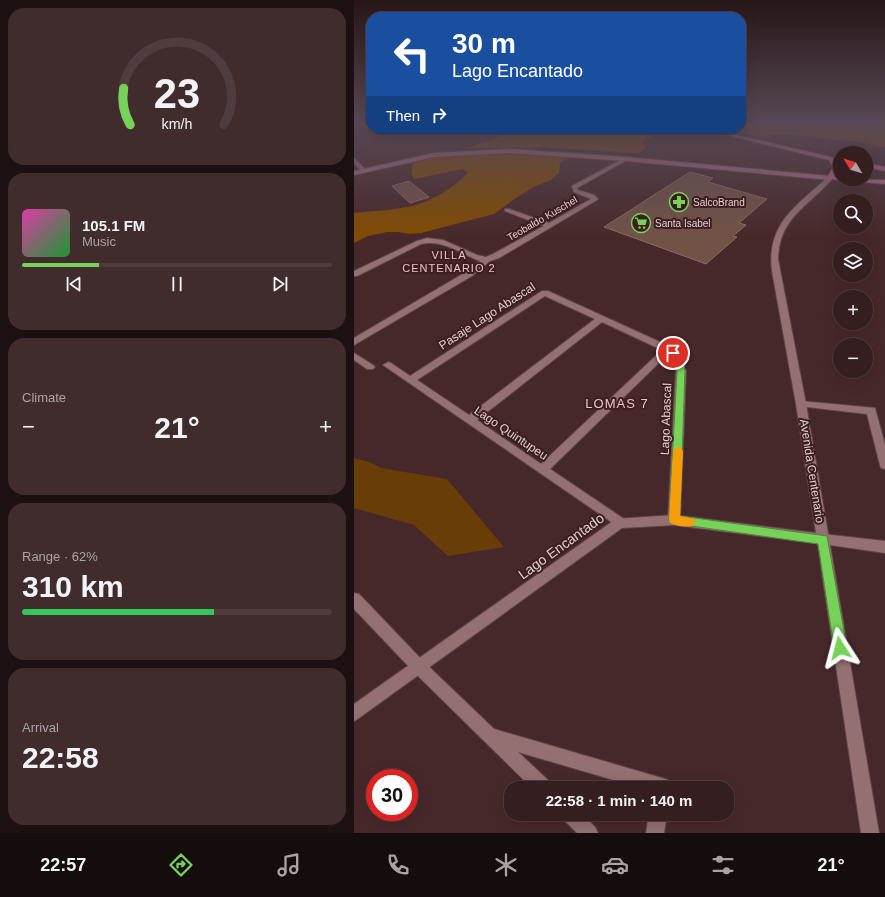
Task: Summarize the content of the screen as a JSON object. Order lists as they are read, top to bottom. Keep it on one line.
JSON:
{"streets":{"street":["Teobaldo Kuschel","Pasaje Lago Abascal","Lago Abascal","Lago Quintupeu","Avenida Centenario","Lago Encantado"]},"crossings":[["Pasaje Lago Abascal","Lago Quintupeu"],["Lago Abascal","Lago Encantado"],["Lago Quintupeu","Lago Encantado"],["Avenida Centenario","Lago Encantado"]],"districts":["VILLA CENTENARIO 2","LOMAS 7"],"places":{"pharmacy":["SalcoBrand"],"supermarket":["Santa Isabel"]},"north":"top left","page":{"turn":["30 m","Lago Encantado"],"then":"Then","map_buttons":["+","−"],"song":["105.1 FM","Music"],"tile":["Climate",["Range · 62%","310 km"],["Arrival","22:58"]],"heat":["−","21°","+"],"limit":"30","trip":"22:58 · 1 min · 140 m","tabs":["22:57","21°"],"gauge":["23","km/h"]}}
